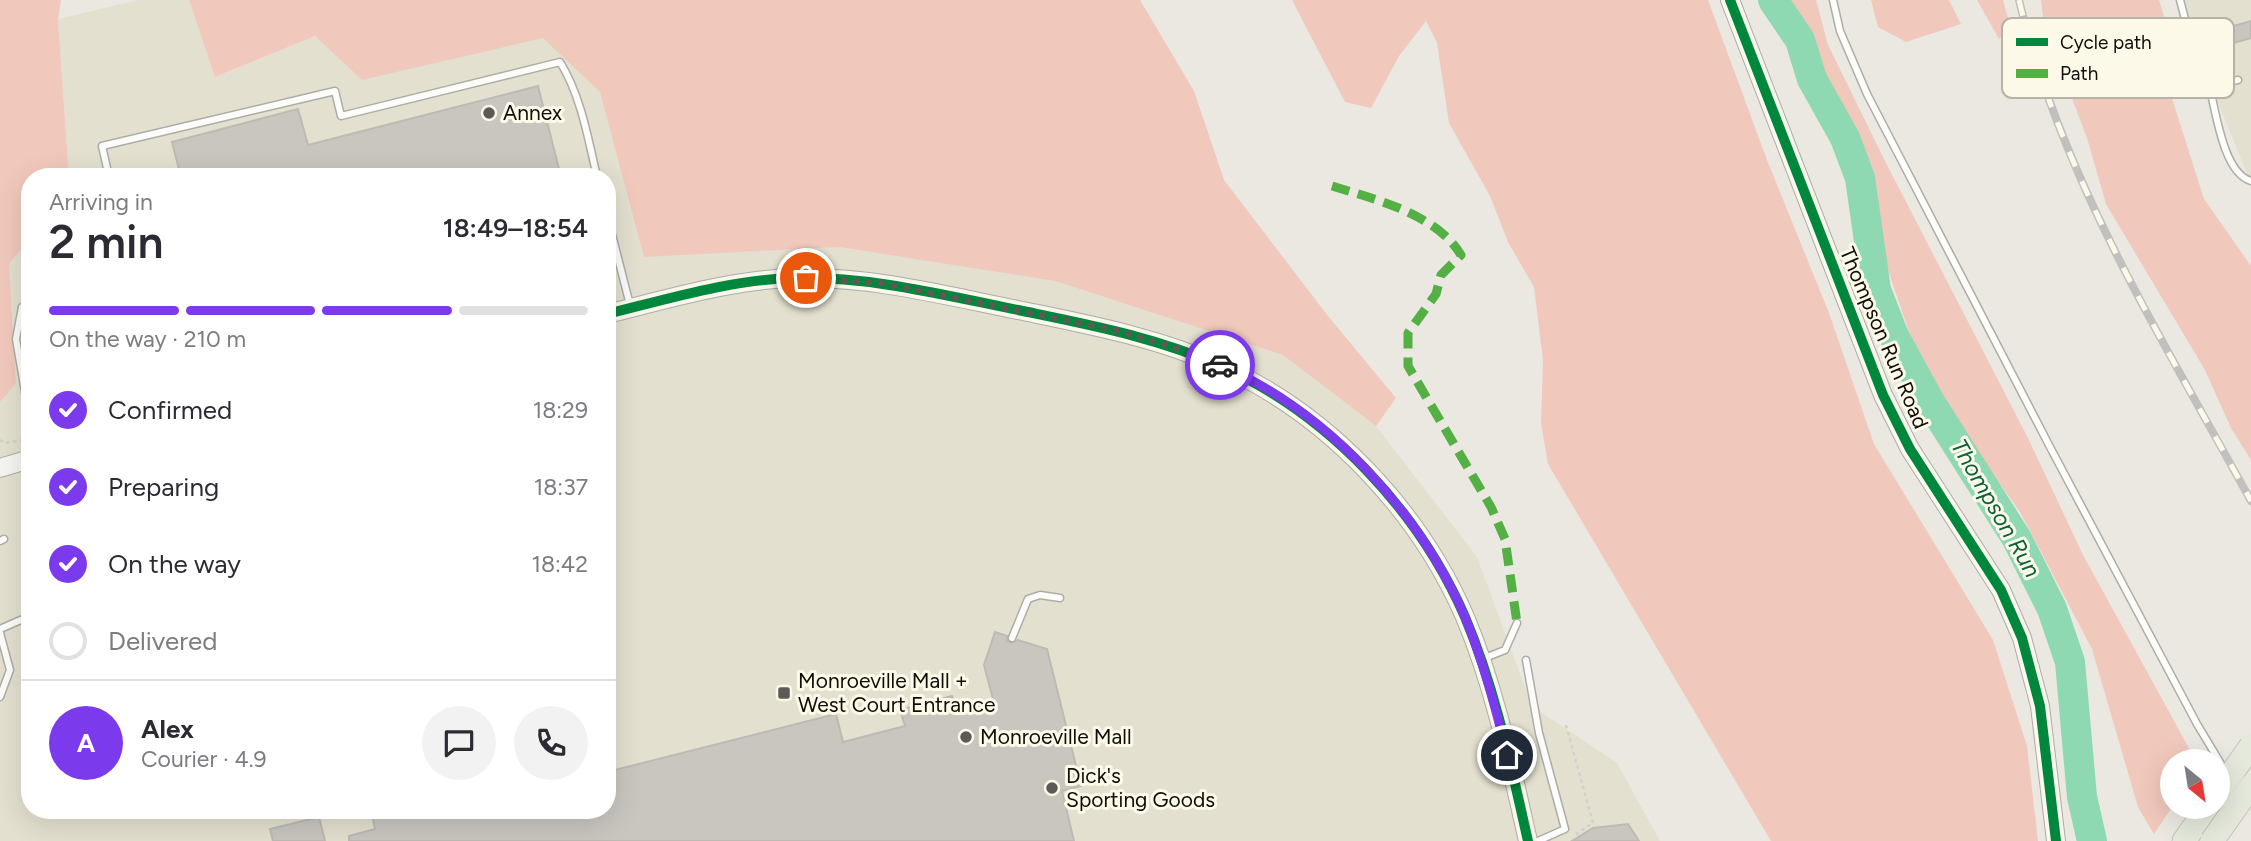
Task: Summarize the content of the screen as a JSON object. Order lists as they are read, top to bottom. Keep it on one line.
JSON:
{"streets":{"street":["Thompson Run Road"]},"water":["Thompson Run"],"places":{"other":["Annex","Monroeville Mall","Dick's Sporting Goods"],"transit":["Monroeville Mall + West Court Entrance"]},"legend":["Cycle path","Path"],"north":"bottom right","page":{"heading":["2 min","Arriving in","18:49–18:54"],"panel":["Alex","Courier · 4.9"],"bar":"On the way · 210 m","list":[["Confirmed","18:29"],["Preparing","18:37"],["On the way","18:42"],"Delivered"],"round":"A"}}
